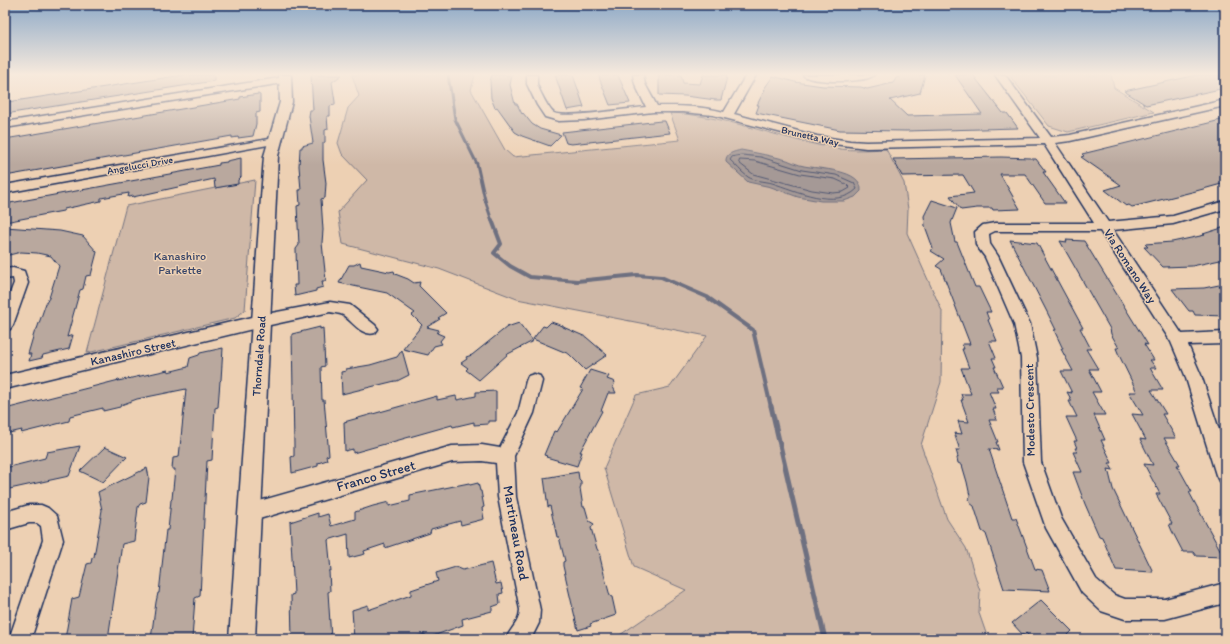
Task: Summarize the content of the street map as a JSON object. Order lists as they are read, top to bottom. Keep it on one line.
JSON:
{"streets":{"street":["Brunetta Way","Angelucci Drive","Via Romano Way","Kanashiro Street","Thorndale Road","Modesto Crescent","Franco Street","Martineau Road"]},"crossings":[["Brunetta Way","Via Romano Way"],["Angelucci Drive","Thorndale Road"],["Via Romano Way","Modesto Crescent"],["Kanashiro Street","Thorndale Road"],["Thorndale Road","Franco Street"],["Franco Street","Martineau Road"]],"parks":["Kanashiro Parkette"]}
